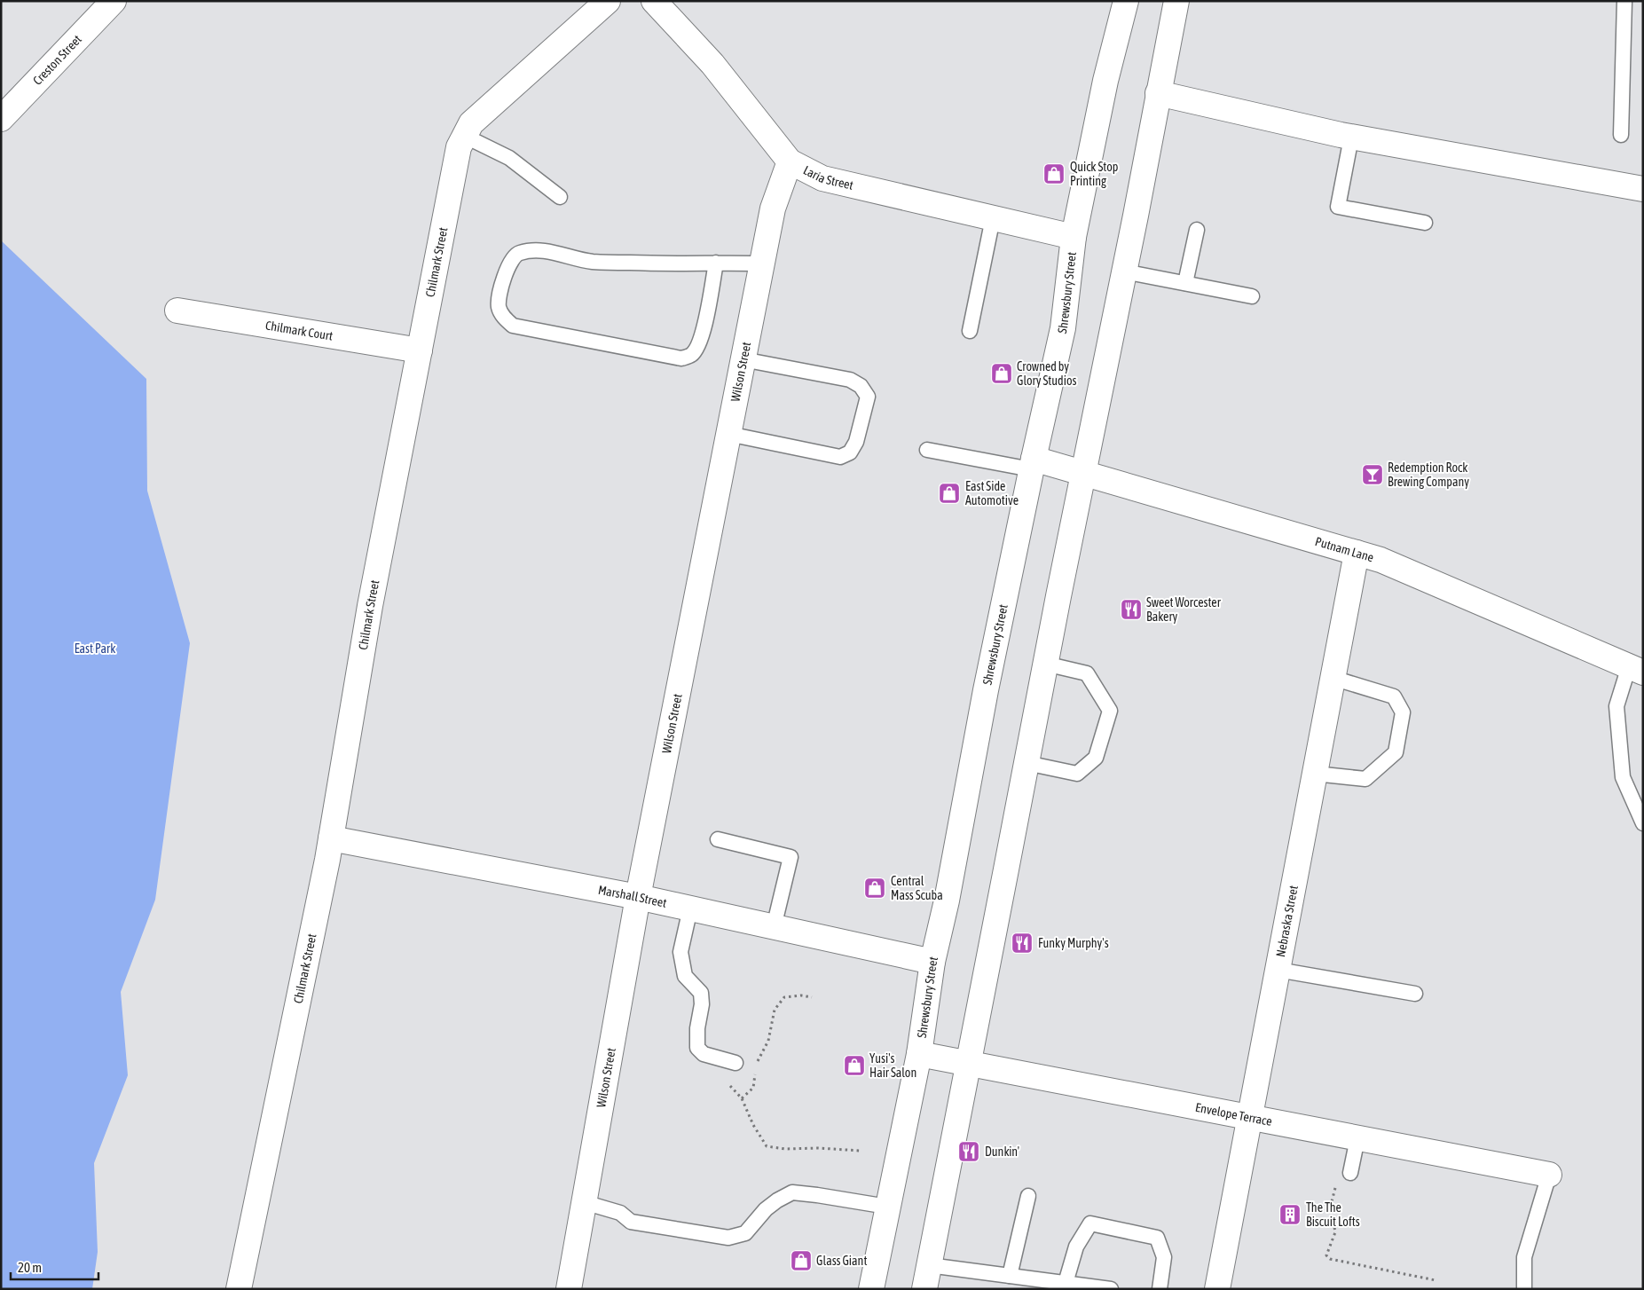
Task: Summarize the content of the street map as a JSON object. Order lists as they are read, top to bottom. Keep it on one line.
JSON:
{"streets":{"street":["Creston Street","Laria Street","Chilmark Street","Shrewsbury Street","Chilmark Court","Wilson Street","Putnam Lane","Marshall Street","Nebraska Street","Envelope Terrace"]},"crossings":[["Laria Street","Shrewsbury Street"],["Laria Street","Wilson Street"],["Chilmark Street","Chilmark Court"],["Chilmark Street","Marshall Street"],["Shrewsbury Street","Putnam Lane"],["Shrewsbury Street","Marshall Street"],["Shrewsbury Street","Envelope Terrace"],["Wilson Street","Marshall Street"],["Putnam Lane","Nebraska Street"],["Nebraska Street","Envelope Terrace"]],"parks":["East Park"],"places":{"shop":["Quick Stop Printing","Crowned by Glory Studios","East Side Automotive","Central Mass Scuba","Yusi's Hair Salon","Glass Giant"],"bar":["Redemption Rock Brewing Company"],"restaurant":["Sweet Worcester Bakery","Funky Murphy's","Dunkin'"],"building":["The The Biscuit Lofts"]},"scale_bar":"20 m"}
